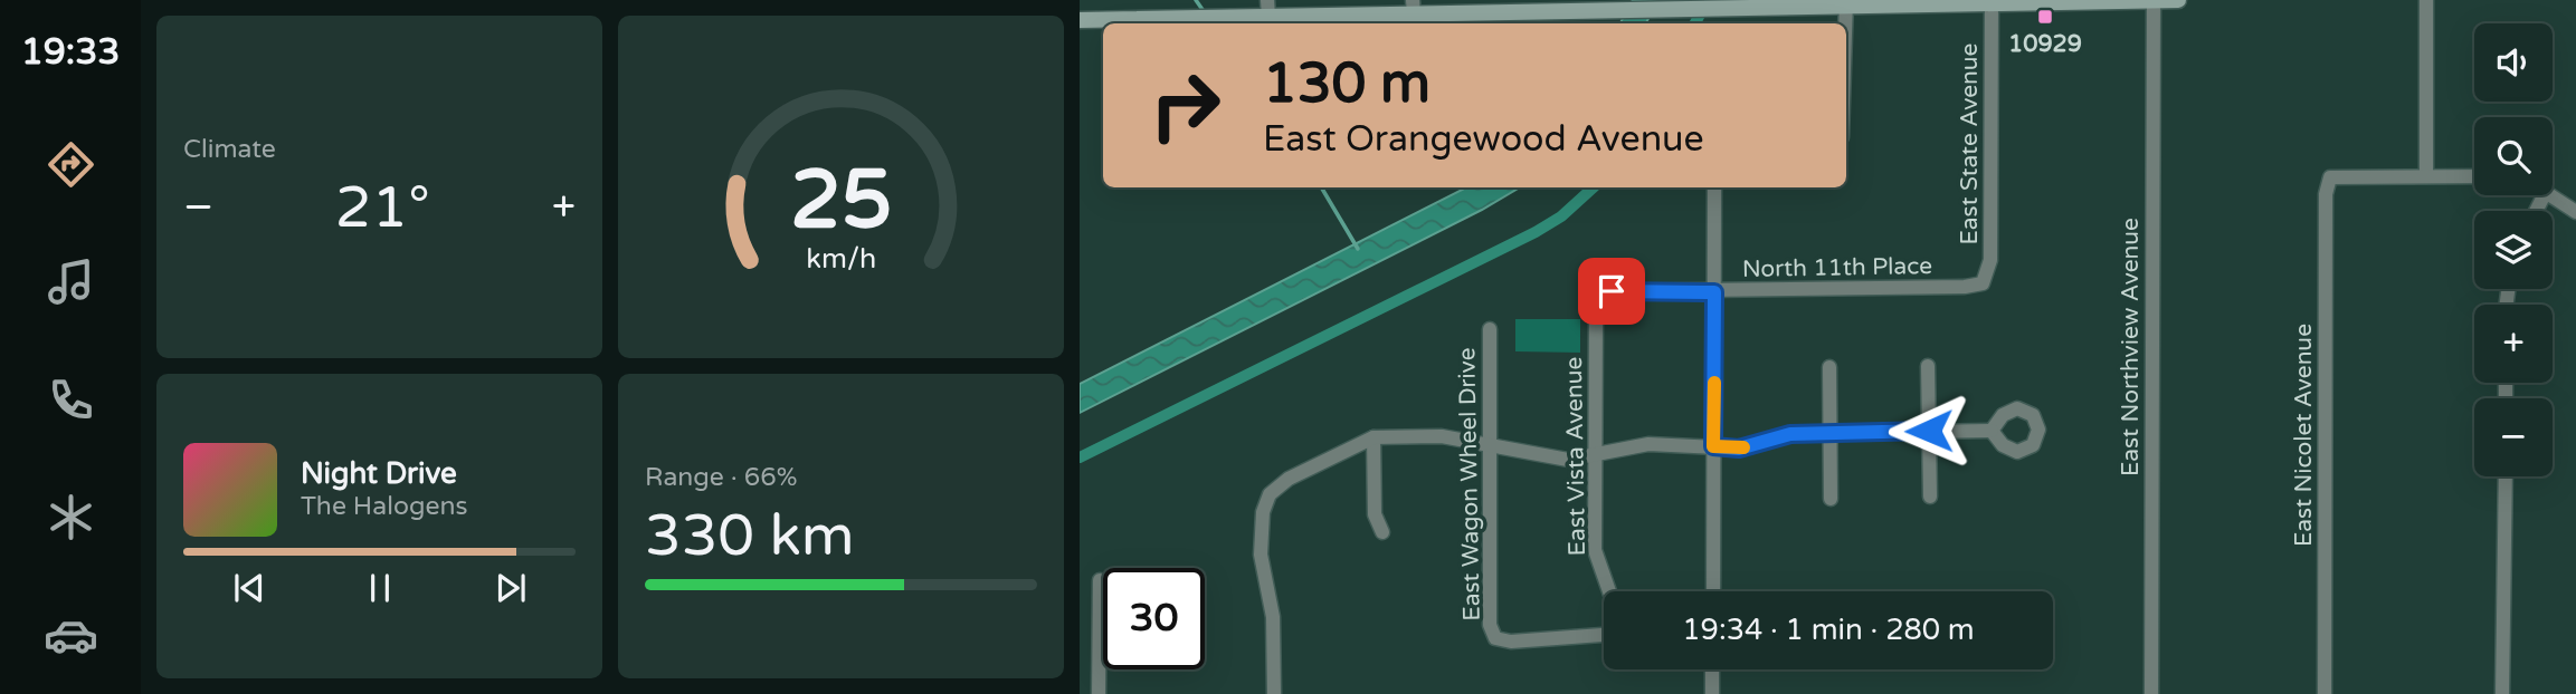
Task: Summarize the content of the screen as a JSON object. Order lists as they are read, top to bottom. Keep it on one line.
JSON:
{"streets":{"street":["East State Avenue","North 11th Place","East Northview Avenue","East Nicolet Avenue","East Vista Avenue","East Wagon Wheel Drive"]},"crossings":[["East State Avenue","North 11th Place"],["North 11th Place","East Vista Avenue"]],"places":{"transit":["10929"]},"page":{"tabs":"19:33","tile":["Climate",["Range · 66%","330 km"]],"map_buttons":["+","−"],"turn":["130 m","East Orangewood Avenue"],"heat":["−","21°","+"],"song":["Night Drive","The Halogens"],"limit":"30","trip":"19:34 · 1 min · 280 m","gauge":["25","km/h"]}}
